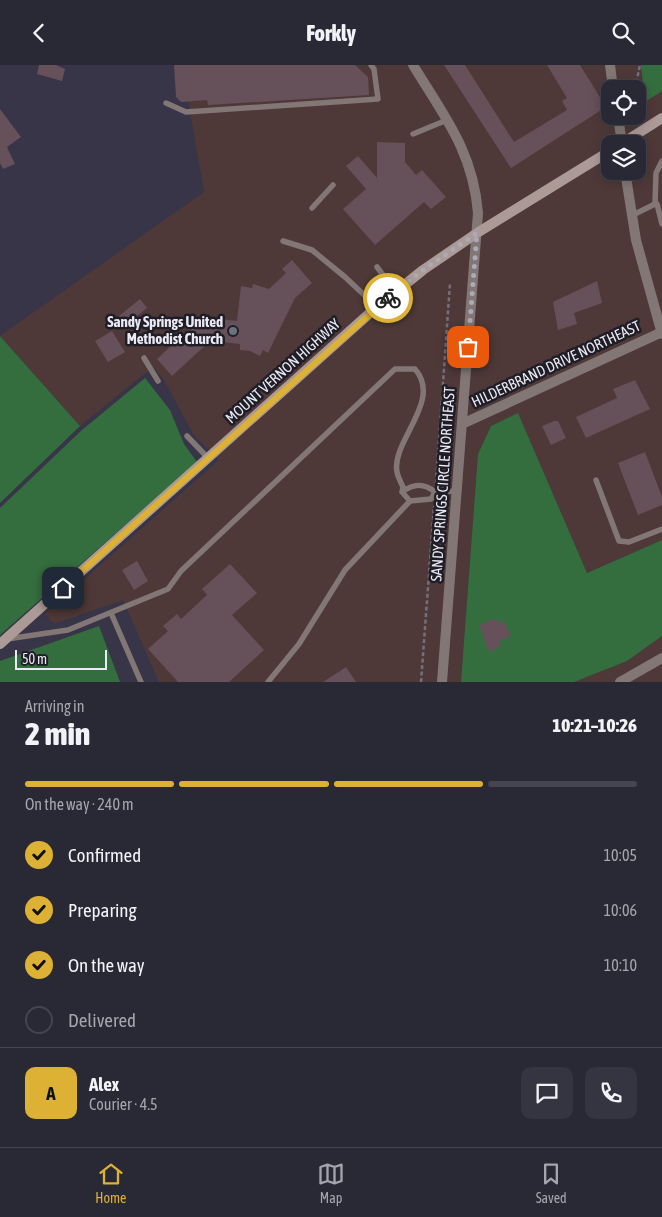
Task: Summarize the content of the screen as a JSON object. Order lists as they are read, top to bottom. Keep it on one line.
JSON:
{"streets":{"street":["HILDERBRAND DRIVE NORTHEAST","MOUNT VERNON HIGHWAY","SANDY SPRINGS CIRCLE NORTHEAST"]},"crossings":[["HILDERBRAND DRIVE NORTHEAST","SANDY SPRINGS CIRCLE NORTHEAST"],["MOUNT VERNON HIGHWAY","SANDY SPRINGS CIRCLE NORTHEAST"]],"places":["Sandy Springs United Methodist Church"],"scale_bar":"50 m","page":{"header":"Forkly","scale":"50 m","heading":["2 min","Arriving in","10:21–10:26"],"panel":["Alex","Courier · 4.5"],"bar":"On the way · 240 m","list":[["Confirmed","10:05"],["Preparing","10:06"],["On the way","10:10"],"Delivered"],"round":"A","tabs":["Home","Map","Saved"]}}
